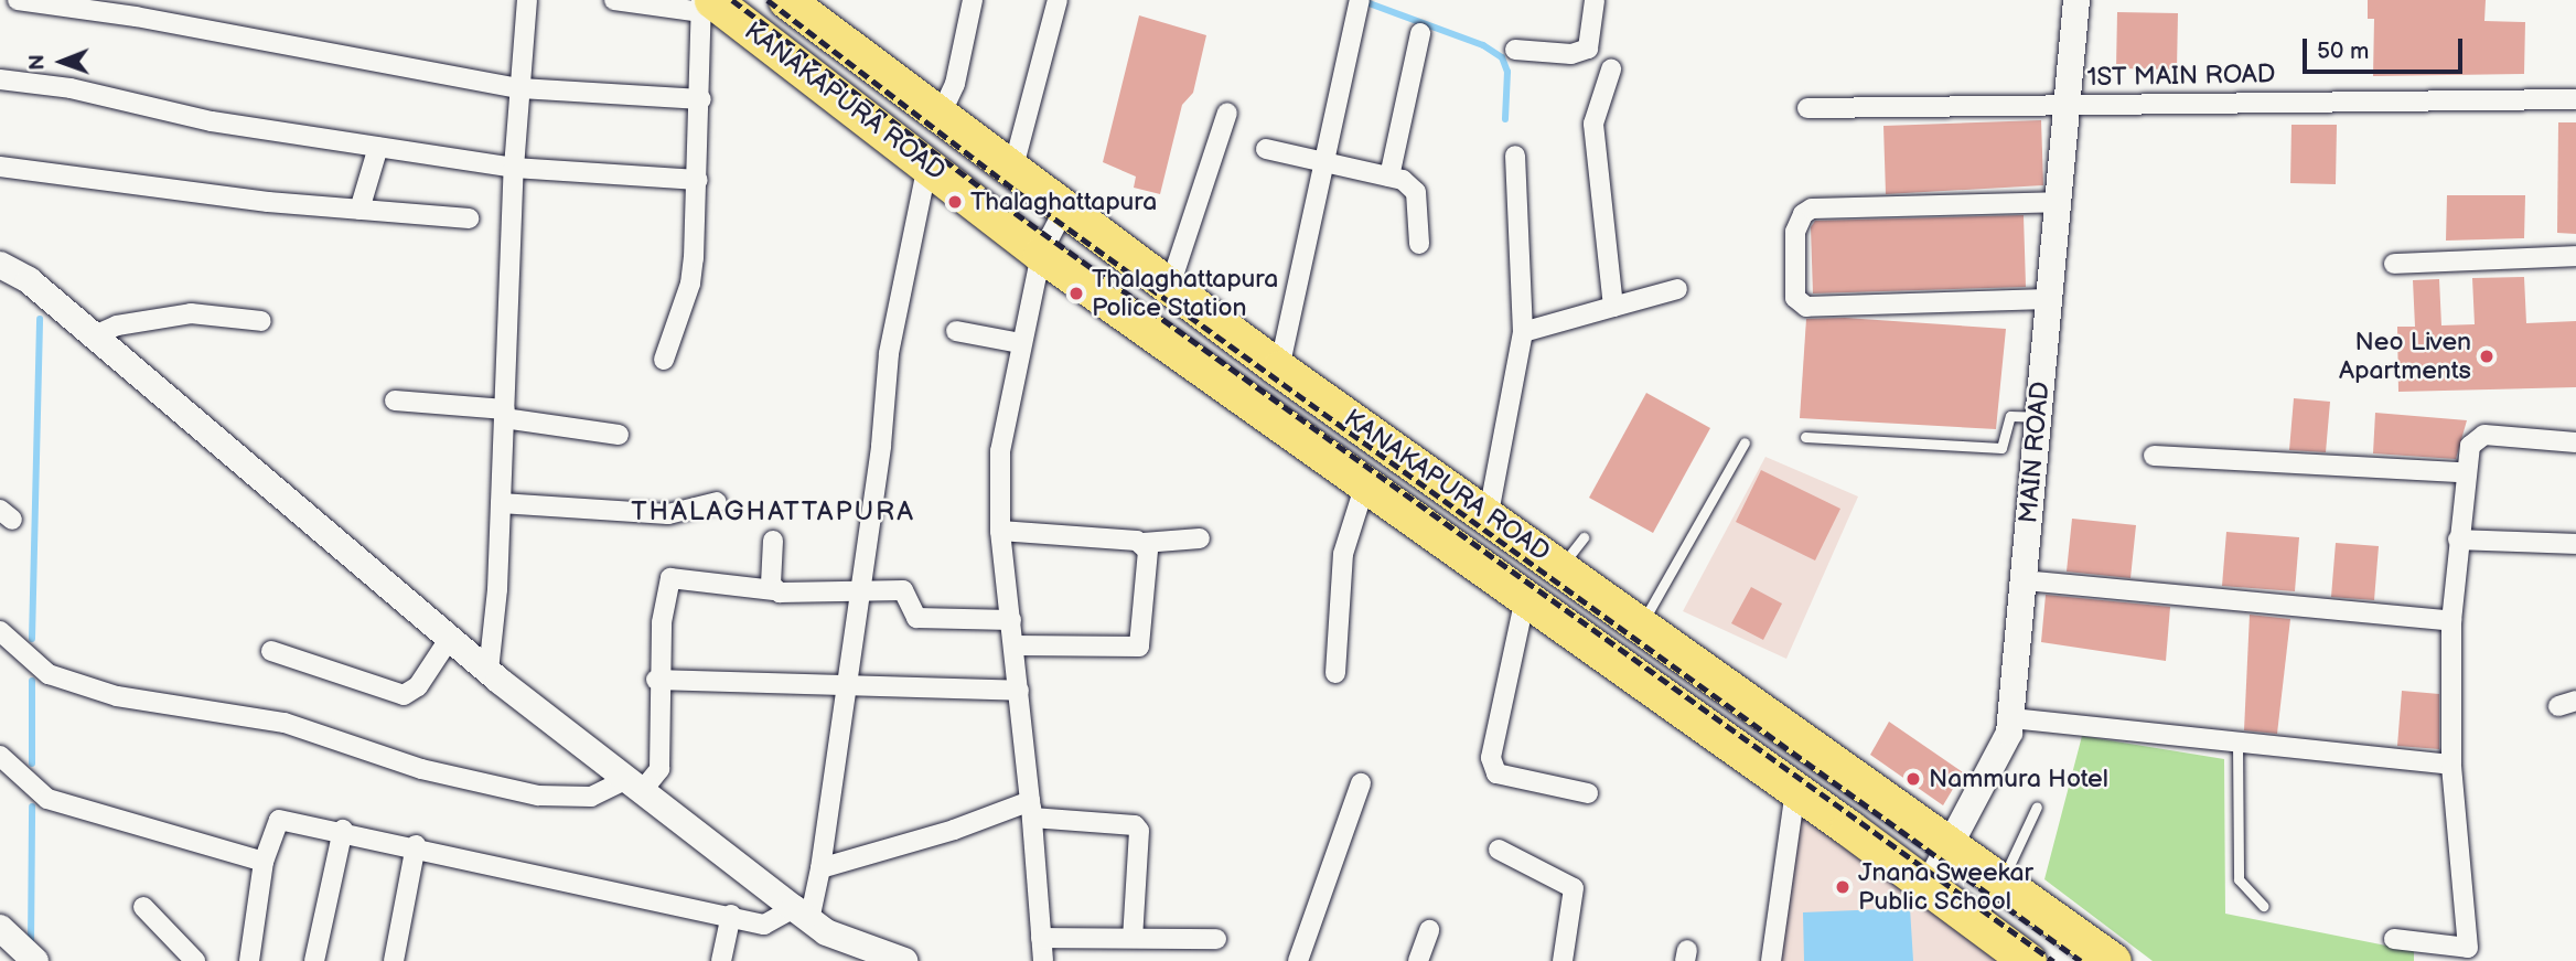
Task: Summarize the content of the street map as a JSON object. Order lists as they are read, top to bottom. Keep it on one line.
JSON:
{"streets":{"highway":["KANAKAPURA ROAD"],"street":["1ST MAIN ROAD","MAIN ROAD"]},"crossings":[["1ST MAIN ROAD","MAIN ROAD"],["KANAKAPURA ROAD","MAIN ROAD"]],"districts":["THALAGHATTAPURA"],"places":["Thalaghattapura","Thalaghattapura Police Station","Neo Liven Apartments","Nammura Hotel","Jnana Sweekar Public School"],"scale_bar":"50 m","north":"left"}
